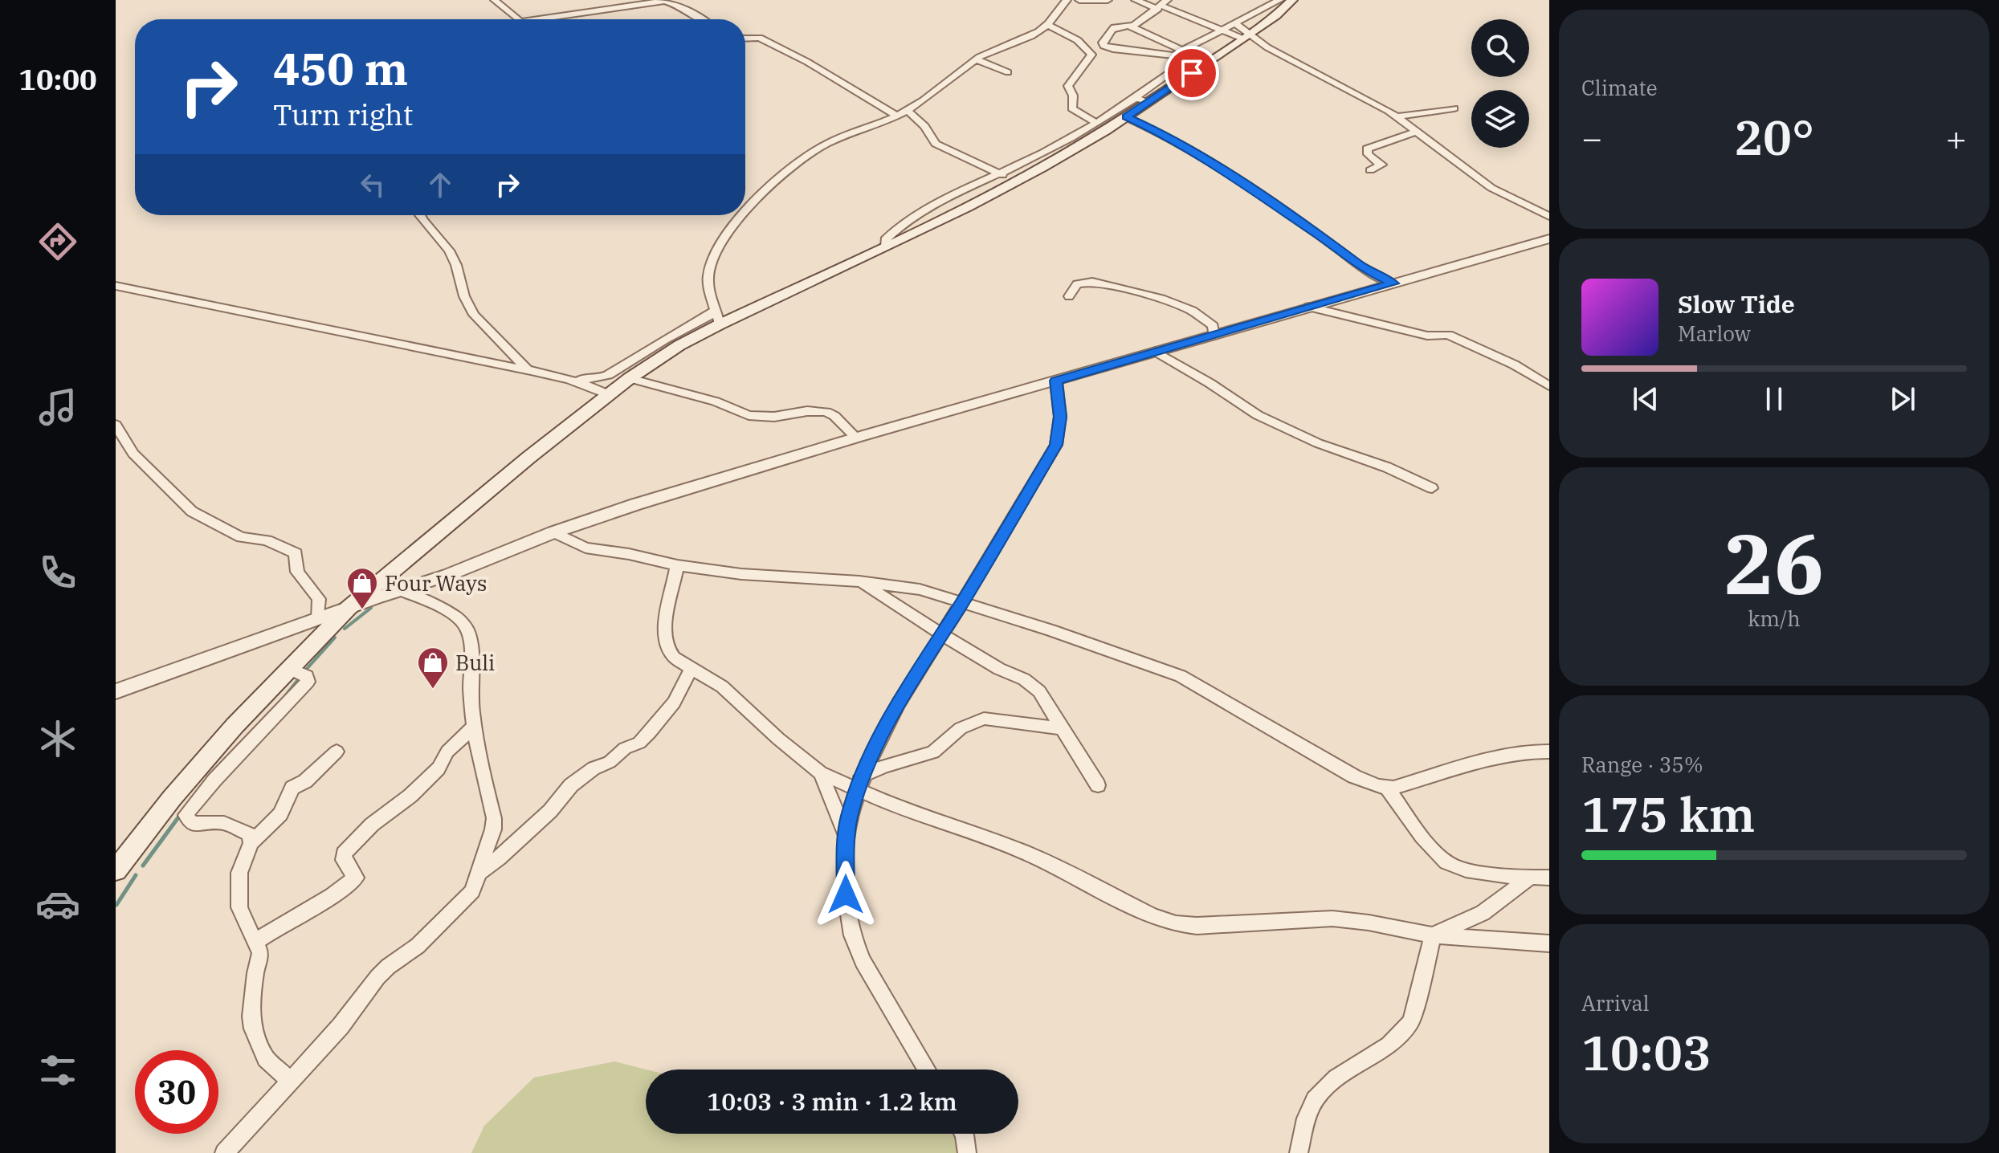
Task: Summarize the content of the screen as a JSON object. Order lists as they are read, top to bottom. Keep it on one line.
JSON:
{"places":{"shop":["Four Ways","Buli"]},"page":{"tabs":"10:00","tile":["Climate",["26","km/h"],["Range · 35%","175 km"],["Arrival","10:03"]],"turn":["450 m","Turn right"],"heat":["−","20°","+"],"song":["Slow Tide","Marlow"],"limit":"30","trip":"10:03 · 3 min · 1.2 km"}}
